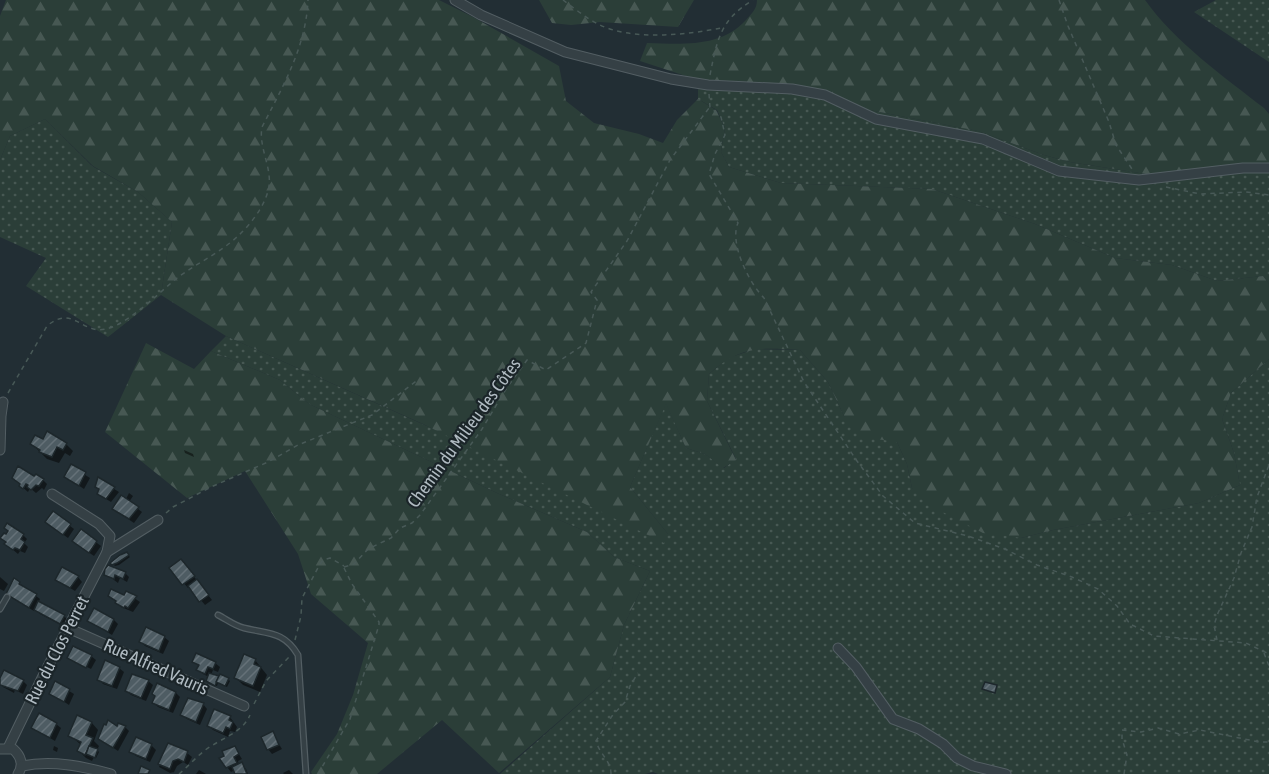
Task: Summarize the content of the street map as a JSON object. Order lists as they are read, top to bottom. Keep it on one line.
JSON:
{"streets":{"street":["Rue du Clos Perret","Rue Alfred Vauris"],"path":["Chemin du Milieu des Côtes"]},"crossings":[["Rue du Clos Perret","Rue Alfred Vauris"]]}
